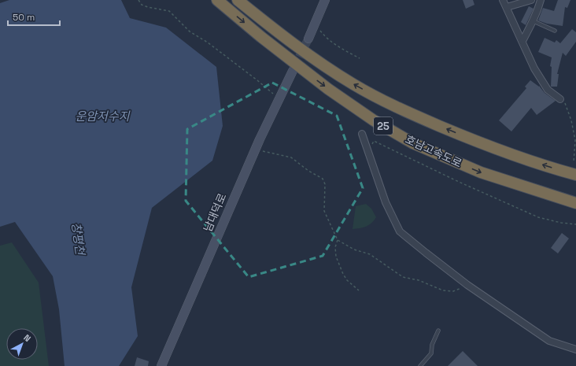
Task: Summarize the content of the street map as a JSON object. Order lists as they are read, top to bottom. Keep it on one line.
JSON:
{"streets":{"highway":["25","호남고속도로"],"main road":["남대덕로"]},"water":["운암저수지","창평천"],"scale_bar":"50 m","north":"top right"}
